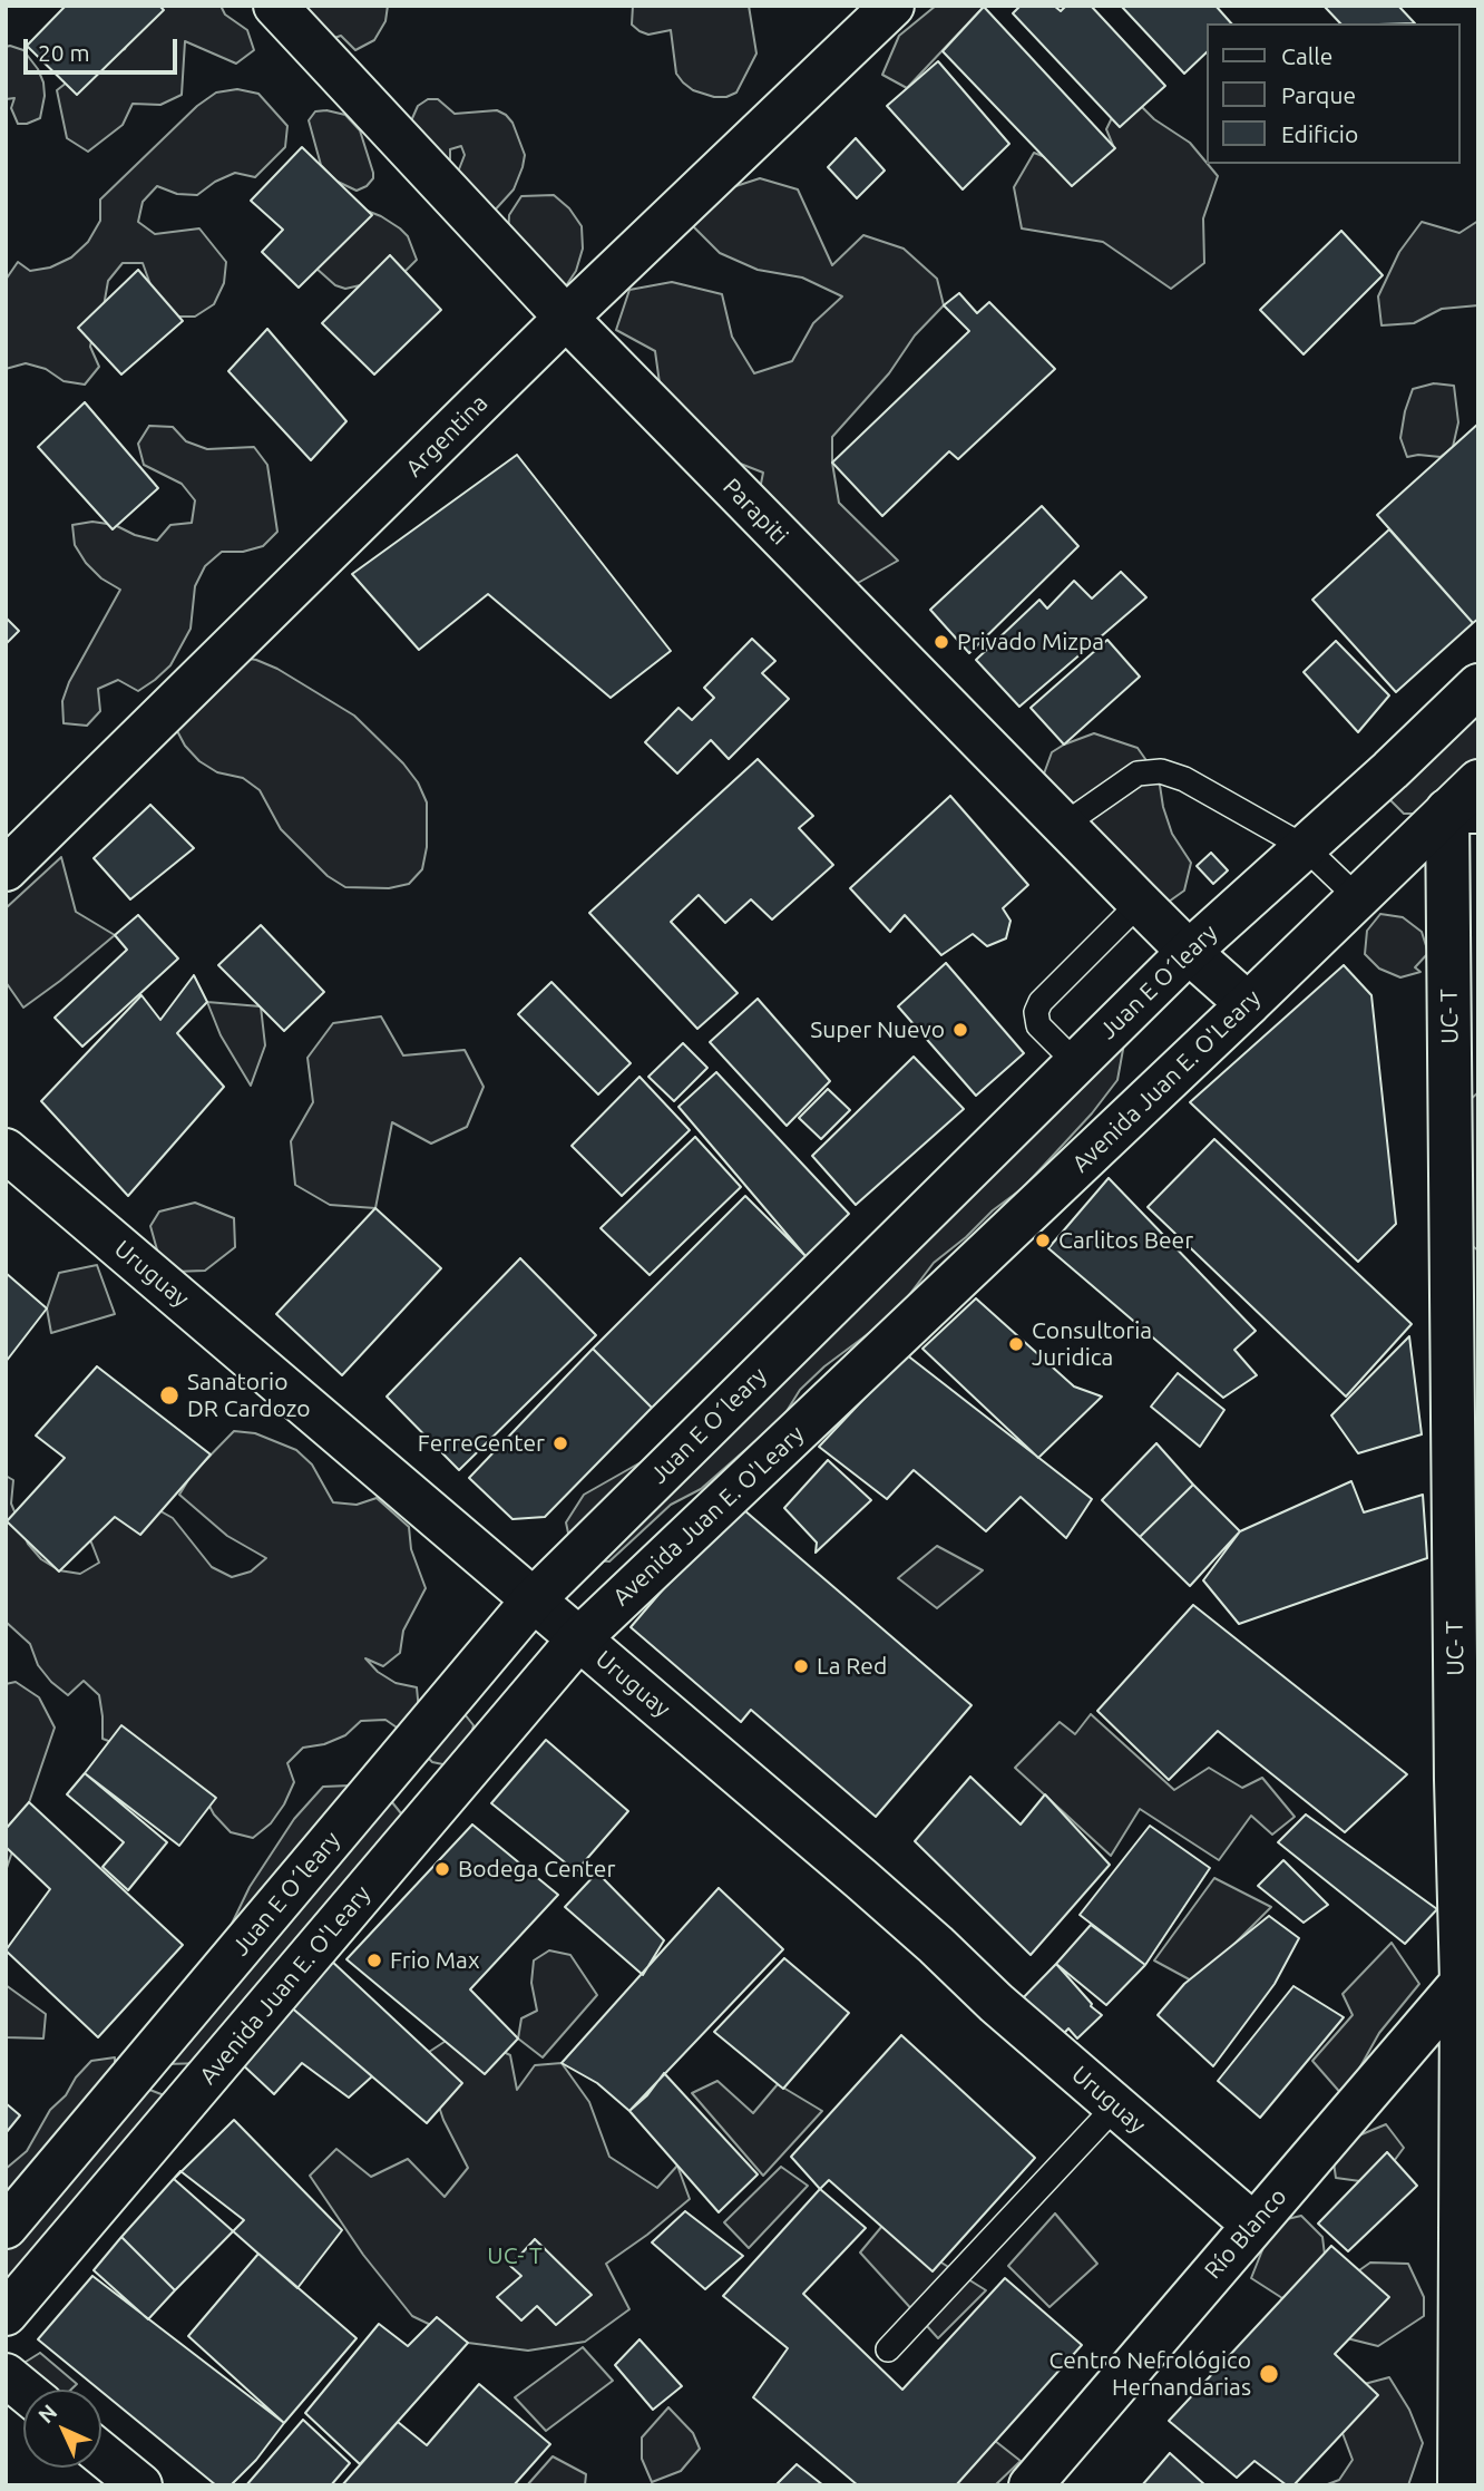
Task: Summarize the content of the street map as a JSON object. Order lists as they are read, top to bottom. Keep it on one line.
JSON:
{"streets":{"street":["Argentina","Parapiti","Juan E O´leary","UC- T","Avenida Juan E. O'Leary","Uruguay","Río Blanco"]},"crossings":[["Argentina","Parapiti"],["Parapiti","Juan E O´leary"],["Parapiti","Avenida Juan E. O'Leary"],["Juan E O´leary","Uruguay"],["UC- T","Avenida Juan E. O'Leary"],["UC- T","Río Blanco"],["Avenida Juan E. O'Leary","Uruguay"],["Uruguay","Río Blanco"]],"parks":["UC- T"],"places":["Privado Mizpa","Super Nuevo","Carlitos Beer","Consultoria Juridica","Sanatorio DR Cardozo","FerreCenter","La Red","Bodega Center","Frio Max","Centro Nefrológico Hernandarias"],"legend":["Calle","Parque","Edificio"],"scale_bar":"20 m","north":"top left"}
